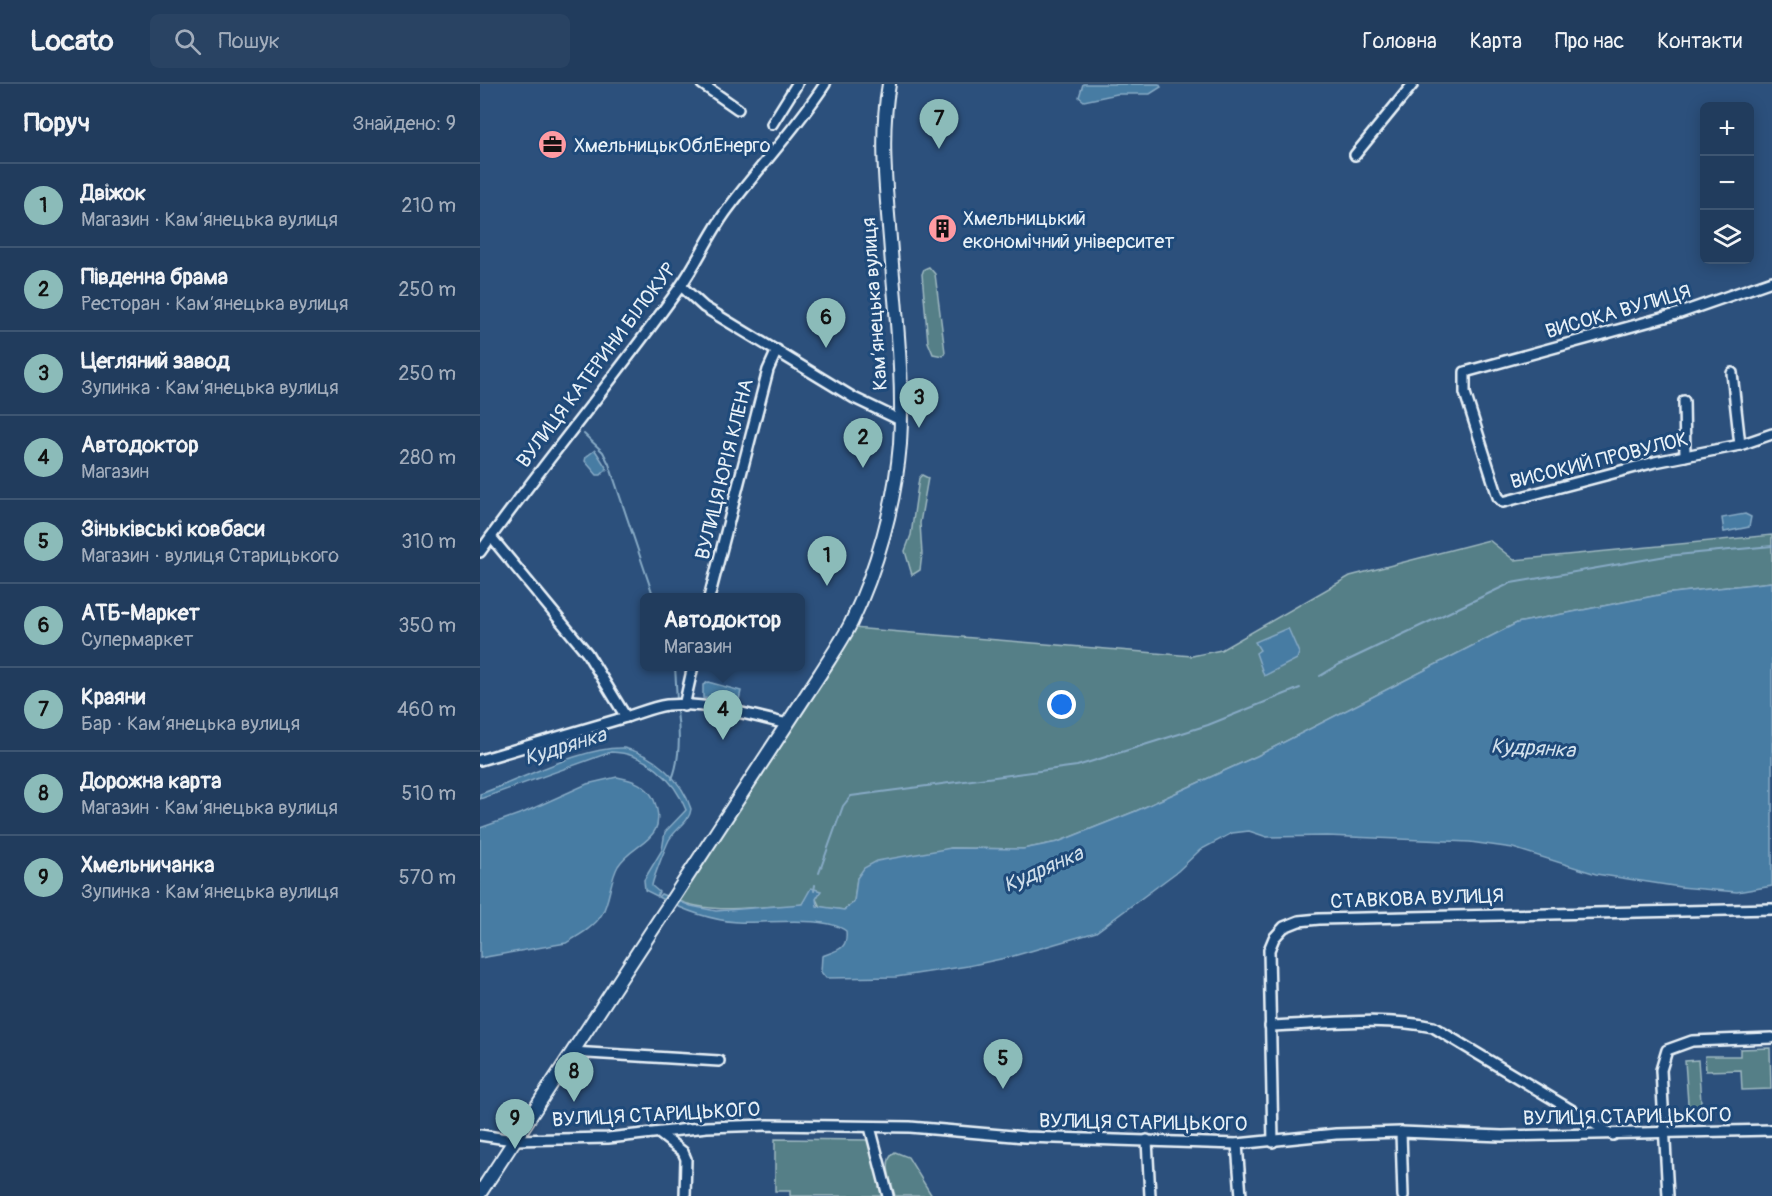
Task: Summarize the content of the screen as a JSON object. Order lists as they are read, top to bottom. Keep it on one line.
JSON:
{"streets":{"main road":["Камʼянецька вулиця"],"street":["ВИСОКА ВУЛИЦЯ","ВУЛИЦЯ КАТЕРИНИ БІЛОКУР","ВИСОКИЙ ПРОВУЛОК","ВУЛИЦЯ ЮРІЯ КЛЕНА","СТАВКОВА ВУЛИЦЯ","ВУЛИЦЯ СТАРИЦЬКОГО"]},"crossings":[["ВИСОКА ВУЛИЦЯ","ВИСОКИЙ ПРОВУЛОК"],["СТАВКОВА ВУЛИЦЯ","ВУЛИЦЯ СТАРИЦЬКОГО"]],"water":["Кудрянка"],"places":{"office":["ХмельницькОблЕнерго"],"building":["Хмельницький економічний університет"]},"page":{"header":"Locato","search":"Пошук","nav":["Головна","Карта","Про нас","Контакти"],"heading":["Поруч","Знайдено: 9"],"pins":["7","6","3","2","1","4","5","8","9"],"map_buttons":["+","−"],"list":[{"mark":"1","name":"Двіжок","note":"Магазин · Камʼянецька вулиця","value":"210 m"},{"mark":"2","name":"Південна брама","note":"Ресторан · Камʼянецька вулиця","value":"250 m"},{"mark":"3","name":"Цегляний завод","note":"Зупинка · Камʼянецька вулиця","value":"250 m"},{"mark":"4","name":"Автодоктор","note":"Магазин","value":"280 m"},{"mark":"5","name":"Зіньківські ковбаси","note":"Магазин · вулиця Старицького","value":"310 m"},{"mark":"6","name":"АТБ-Маркет","note":"Супермаркет","value":"350 m"},{"mark":"7","name":"Краяни","note":"Бар · Камʼянецька вулиця","value":"460 m"},{"mark":"8","name":"Дорожна карта","note":"Магазин · Камʼянецька вулиця","value":"510 m"},{"mark":"9","name":"Хмельничанка","note":"Зупинка · Камʼянецька вулиця","value":"570 m"}],"popup":["Автодоктор","Магазин"]}}
